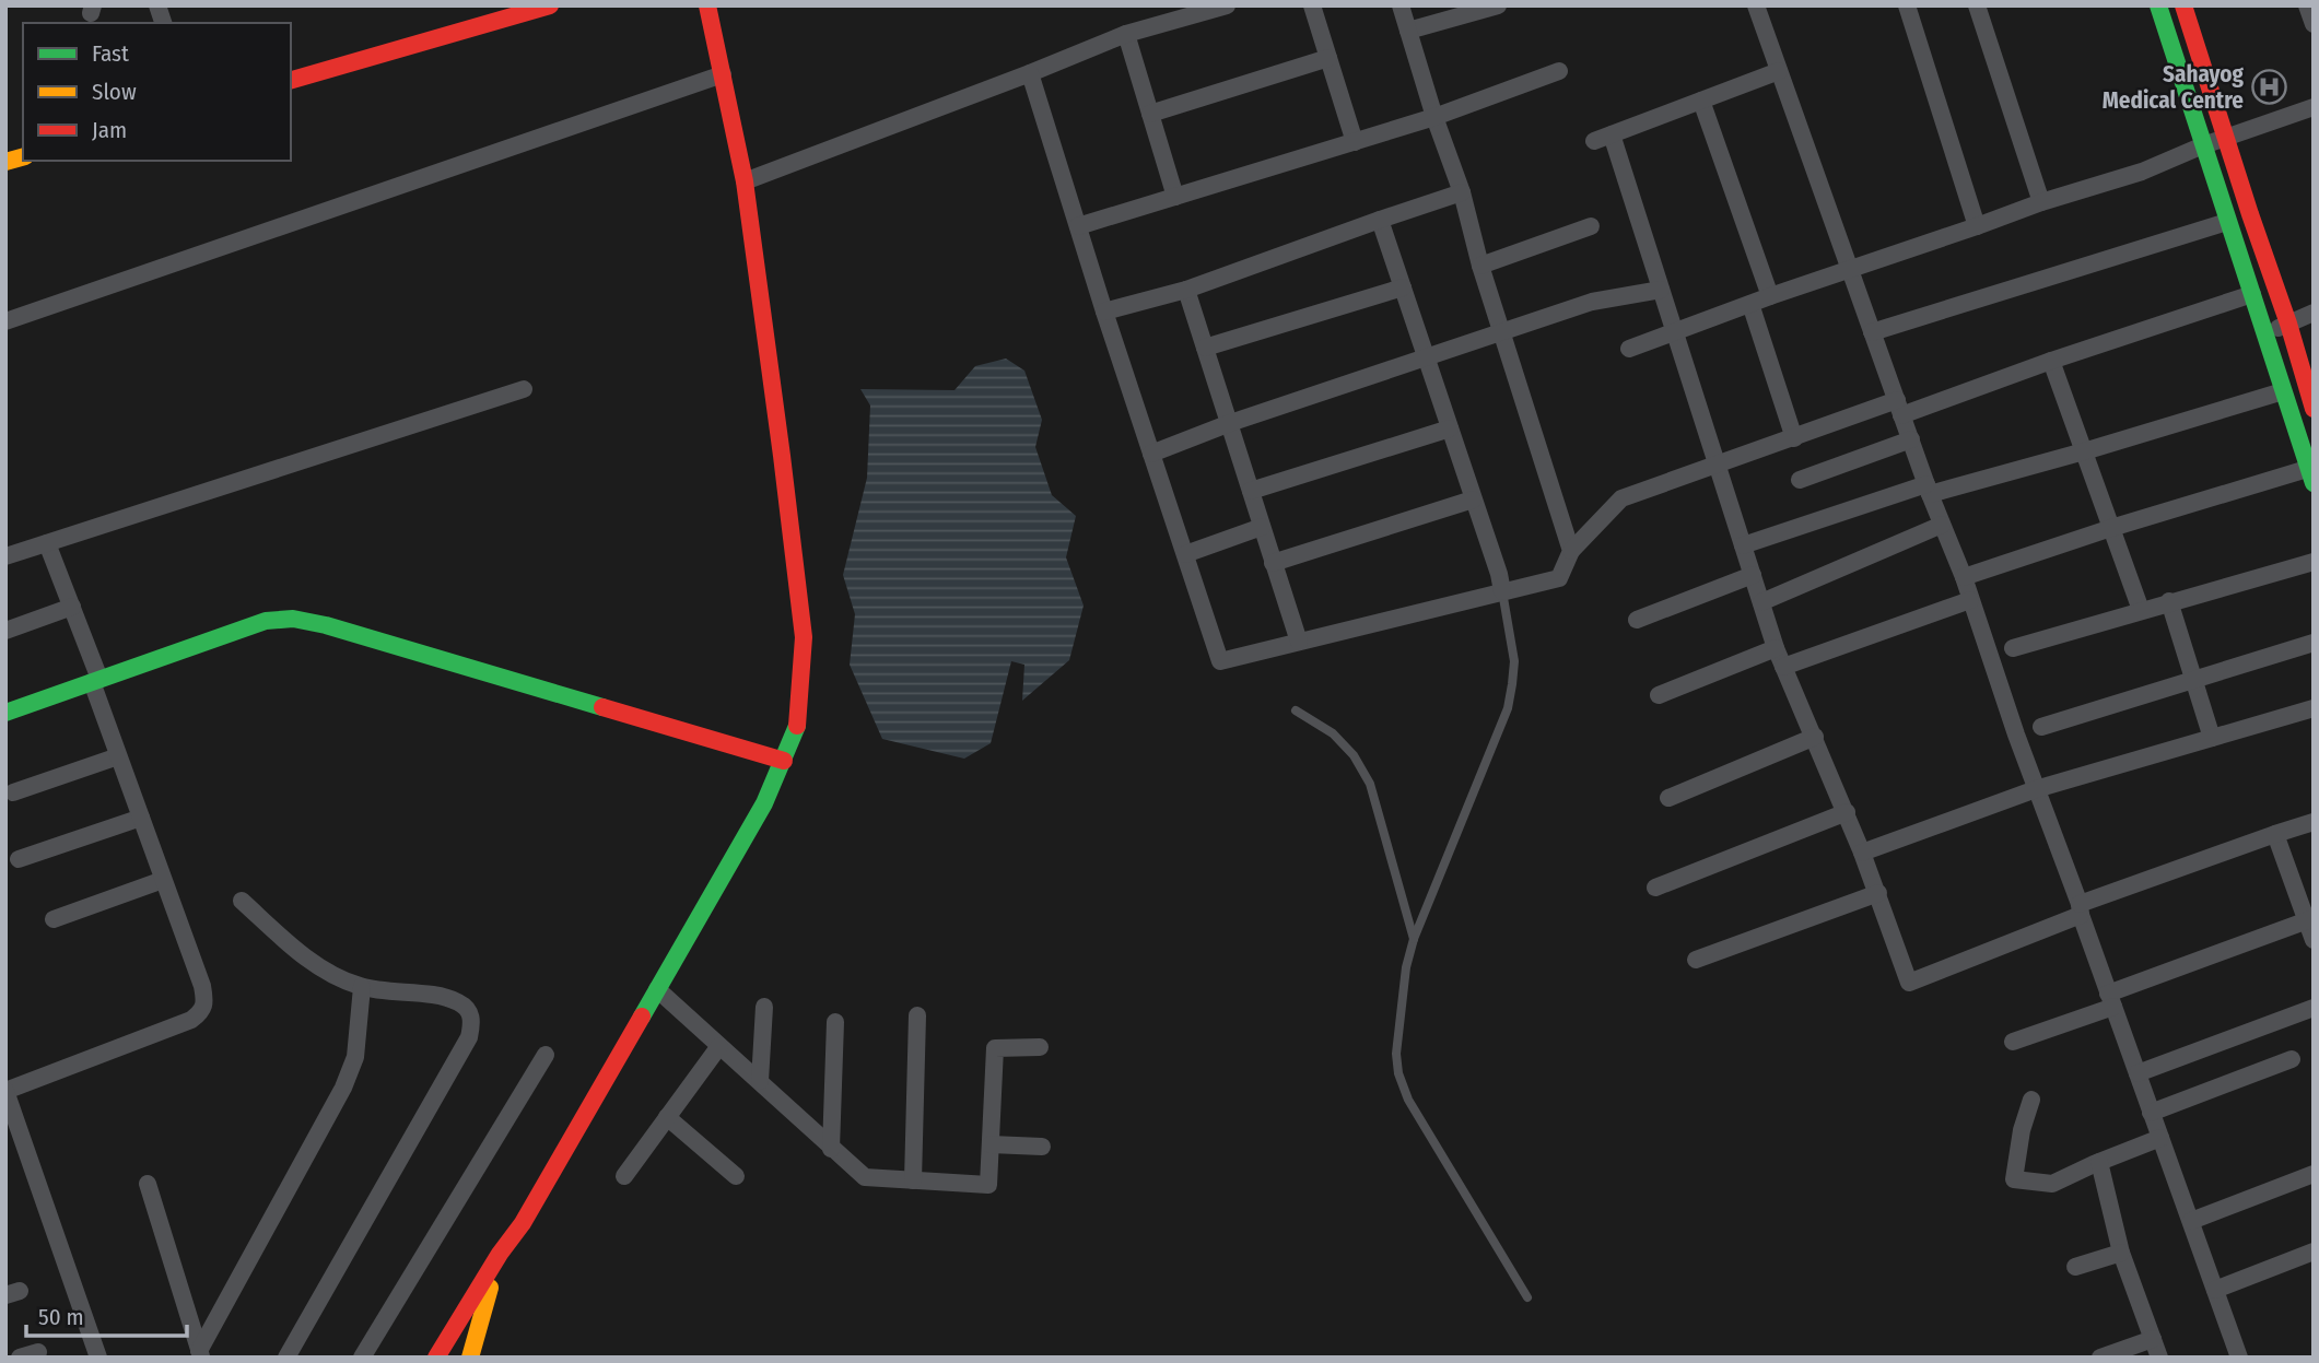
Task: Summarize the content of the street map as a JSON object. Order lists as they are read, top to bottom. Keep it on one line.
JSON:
{"places":{"hospital":["Sahayog Medical Centre"]},"legend":["Fast","Slow","Jam"],"scale_bar":"50 m"}
